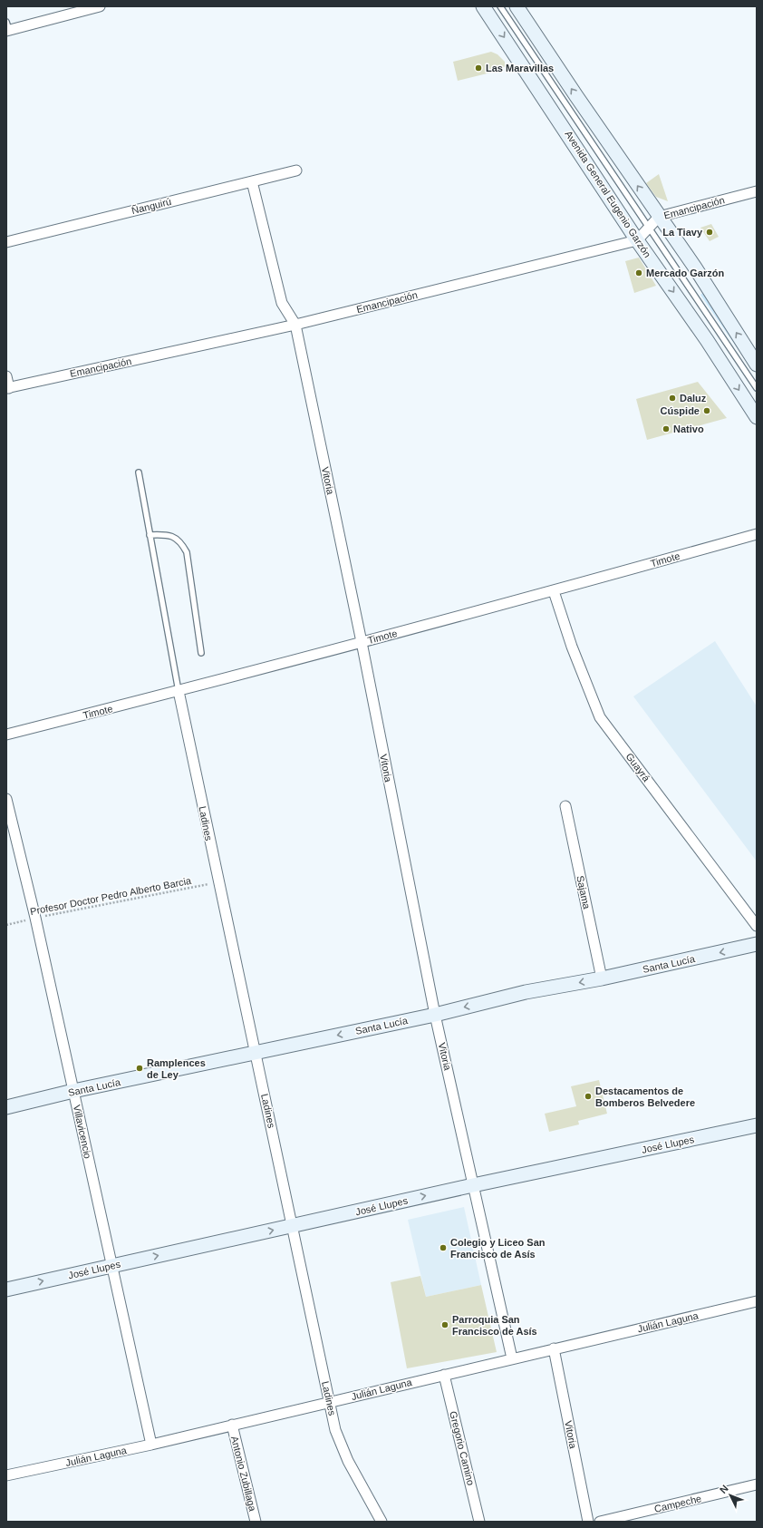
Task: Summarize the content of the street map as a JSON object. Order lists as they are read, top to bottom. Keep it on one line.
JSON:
{"streets":{"street":["Avenida General Eugenio Garzón","Ñanguirú","Emancipación","Vitoria","Timote","Guayrá","Ladines","Sajama","Santa Lucía","Villavicencio","José Llupes","Julián Laguna","Gregorio Camino","Antonio Zubillaga","Campeche"],"path":["Profesor Doctor Pedro Alberto Barcia"]},"crossings":[["Avenida General Eugenio Garzón","Emancipación"],["Ñanguirú","Vitoria"],["Emancipación","Vitoria"],["Vitoria","Timote"],["Vitoria","Santa Lucía"],["Vitoria","José Llupes"],["Vitoria","Julián Laguna"],["Timote","Guayrá"],["Timote","Ladines"],["Ladines","Profesor Doctor Pedro Alberto Barcia"],["Ladines","Santa Lucía"],["Ladines","José Llupes"],["Ladines","Julián Laguna"],["Sajama","Santa Lucía"],["Profesor Doctor Pedro Alberto Barcia","Villavicencio"],["Santa Lucía","Villavicencio"],["Villavicencio","José Llupes"],["Villavicencio","Julián Laguna"],["Julián Laguna","Gregorio Camino"],["Julián Laguna","Antonio Zubillaga"]],"one_way":["Santa Lucía","José Llupes"],"places":["Las Maravillas","La Tiavy","Mercado Garzón","Daluz","Cúspide","Nativo","Ramplences de Ley","Destacamentos de Bomberos Belvedere","Colegio y Liceo San Francisco de Asís","Parroquia San Francisco de Asís"],"north":"top left"}
